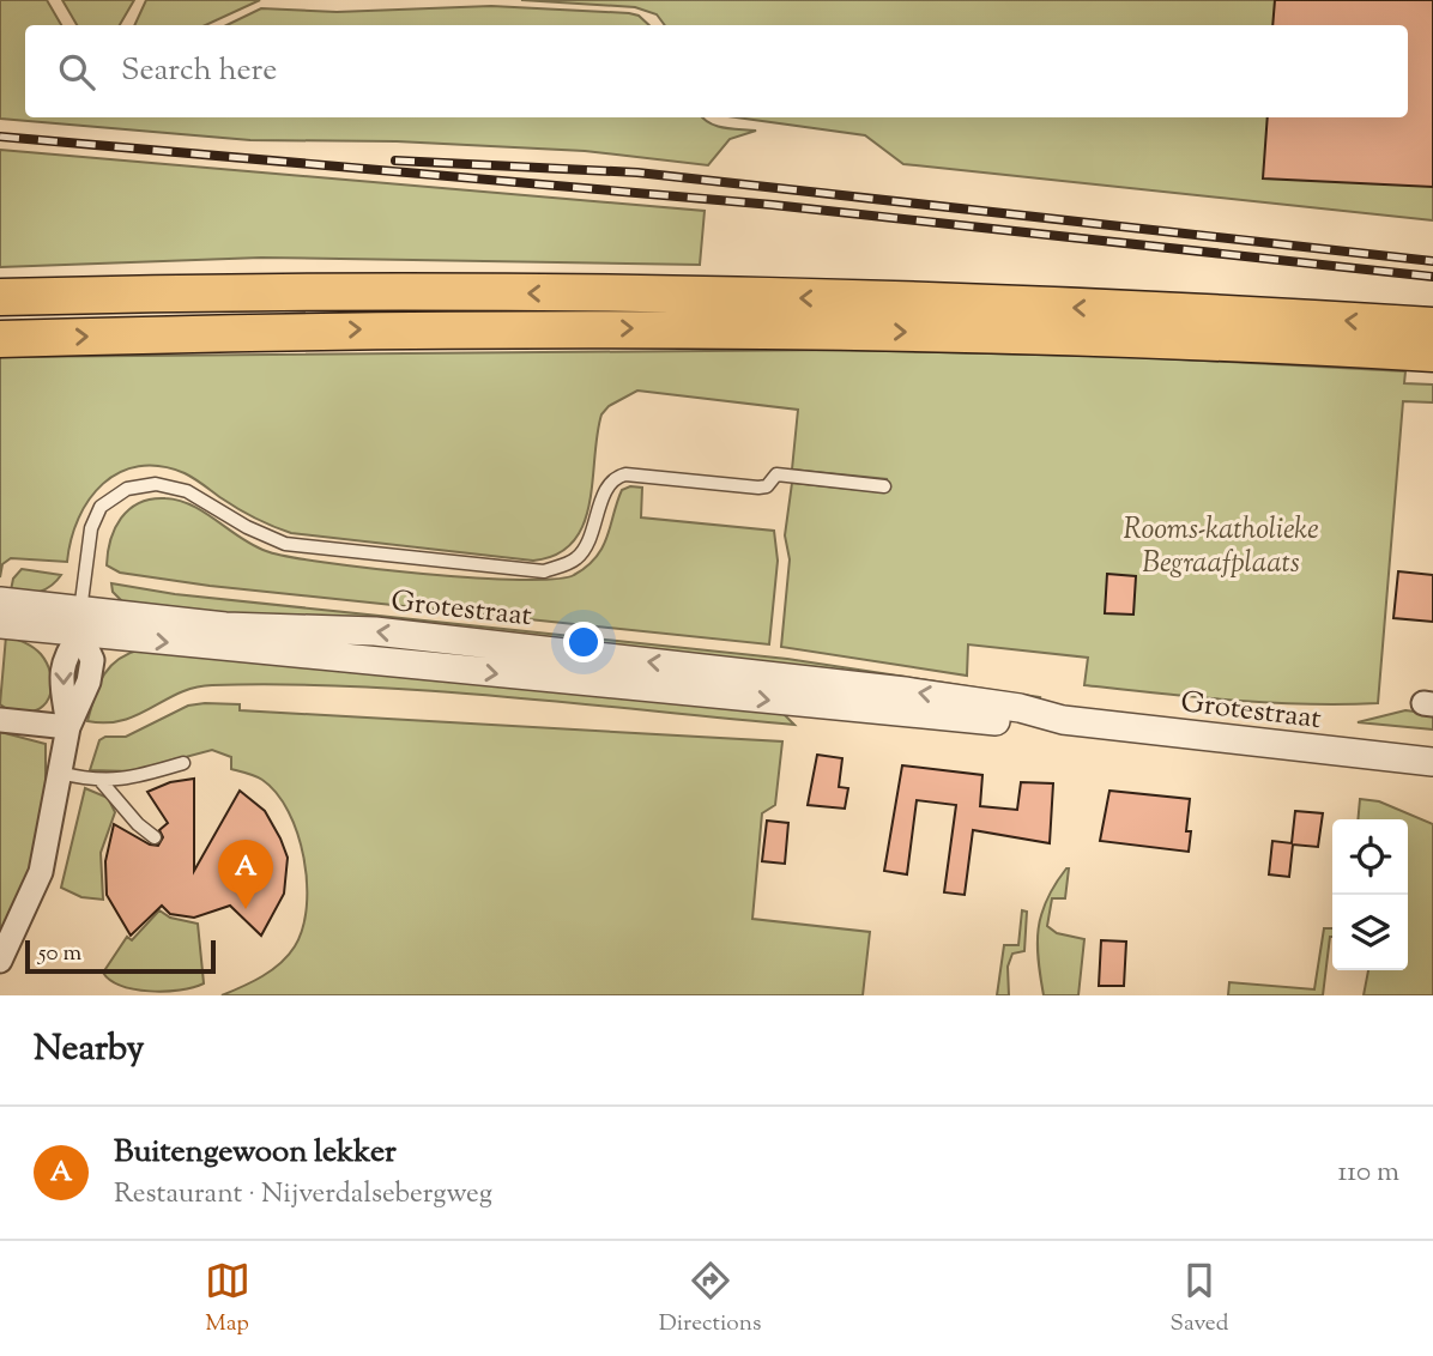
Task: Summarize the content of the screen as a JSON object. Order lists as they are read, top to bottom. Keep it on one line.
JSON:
{"streets":{"street":["Grotestraat"]},"parks":["Rooms-katholieke Begraafplaats"],"scale_bar":"50 m","page":{"search":"Search here","pins":"A","scale":"50 m","heading":"Nearby","list":[{"mark":"A","name":"Buitengewoon lekker","note":"Restaurant · Nijverdalsebergweg","value":"110 m"}],"nav":["Map","Directions","Saved"]}}
